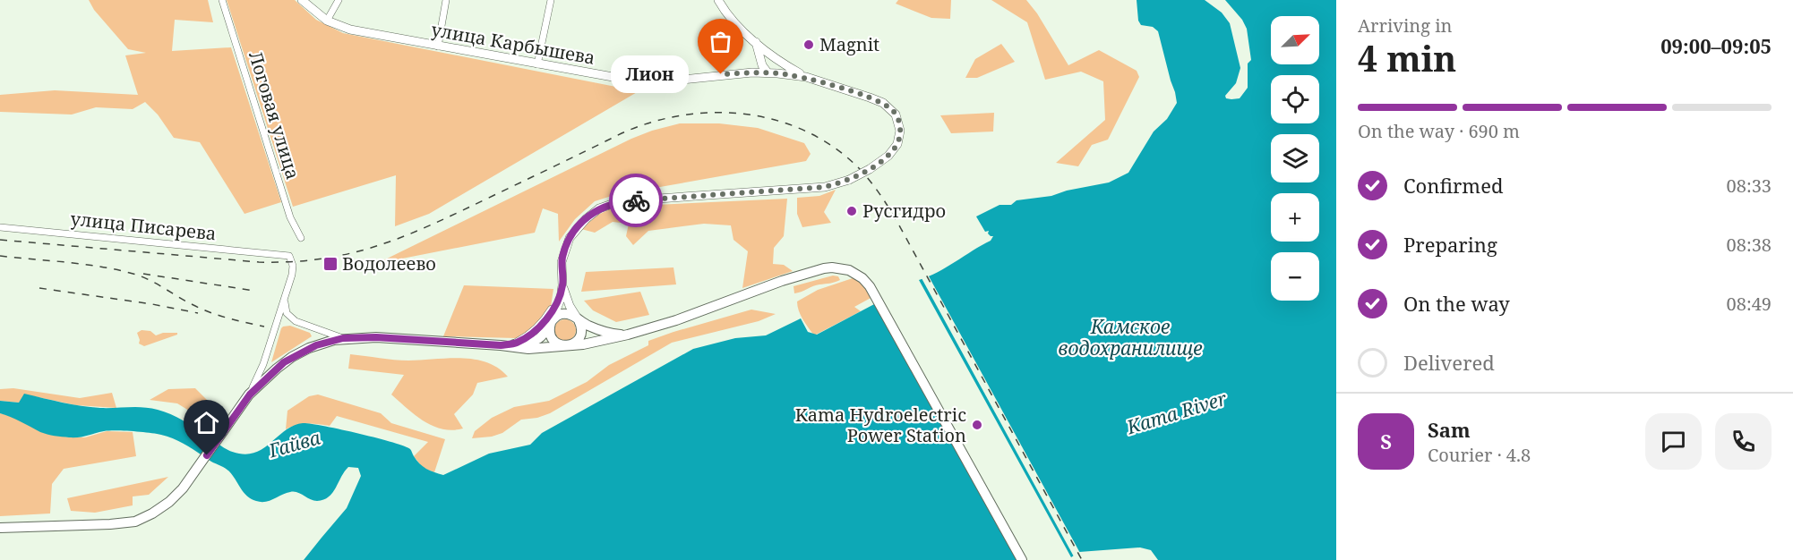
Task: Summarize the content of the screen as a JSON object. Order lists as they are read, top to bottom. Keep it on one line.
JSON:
{"streets":{"main road":["улица Карбышева"],"street":["Логовая улица","улица Писарева"]},"water":["Камское водохранилище","Kama River","Гайва"],"places":{"other":["Magnit","Лион","Русгидро","Kama Hydroelectric Power Station"],"transit":["Водолеево"]},"north":"top right","page":{"heading":["4 min","Arriving in","09:00–09:05"],"panel":["Sam","Courier · 4.8"],"map_buttons":["+","−"],"bubble":"Лион","bar":"On the way · 690 m","list":[["Confirmed","08:33"],["Preparing","08:38"],["On the way","08:49"],"Delivered"],"round":"S"}}
